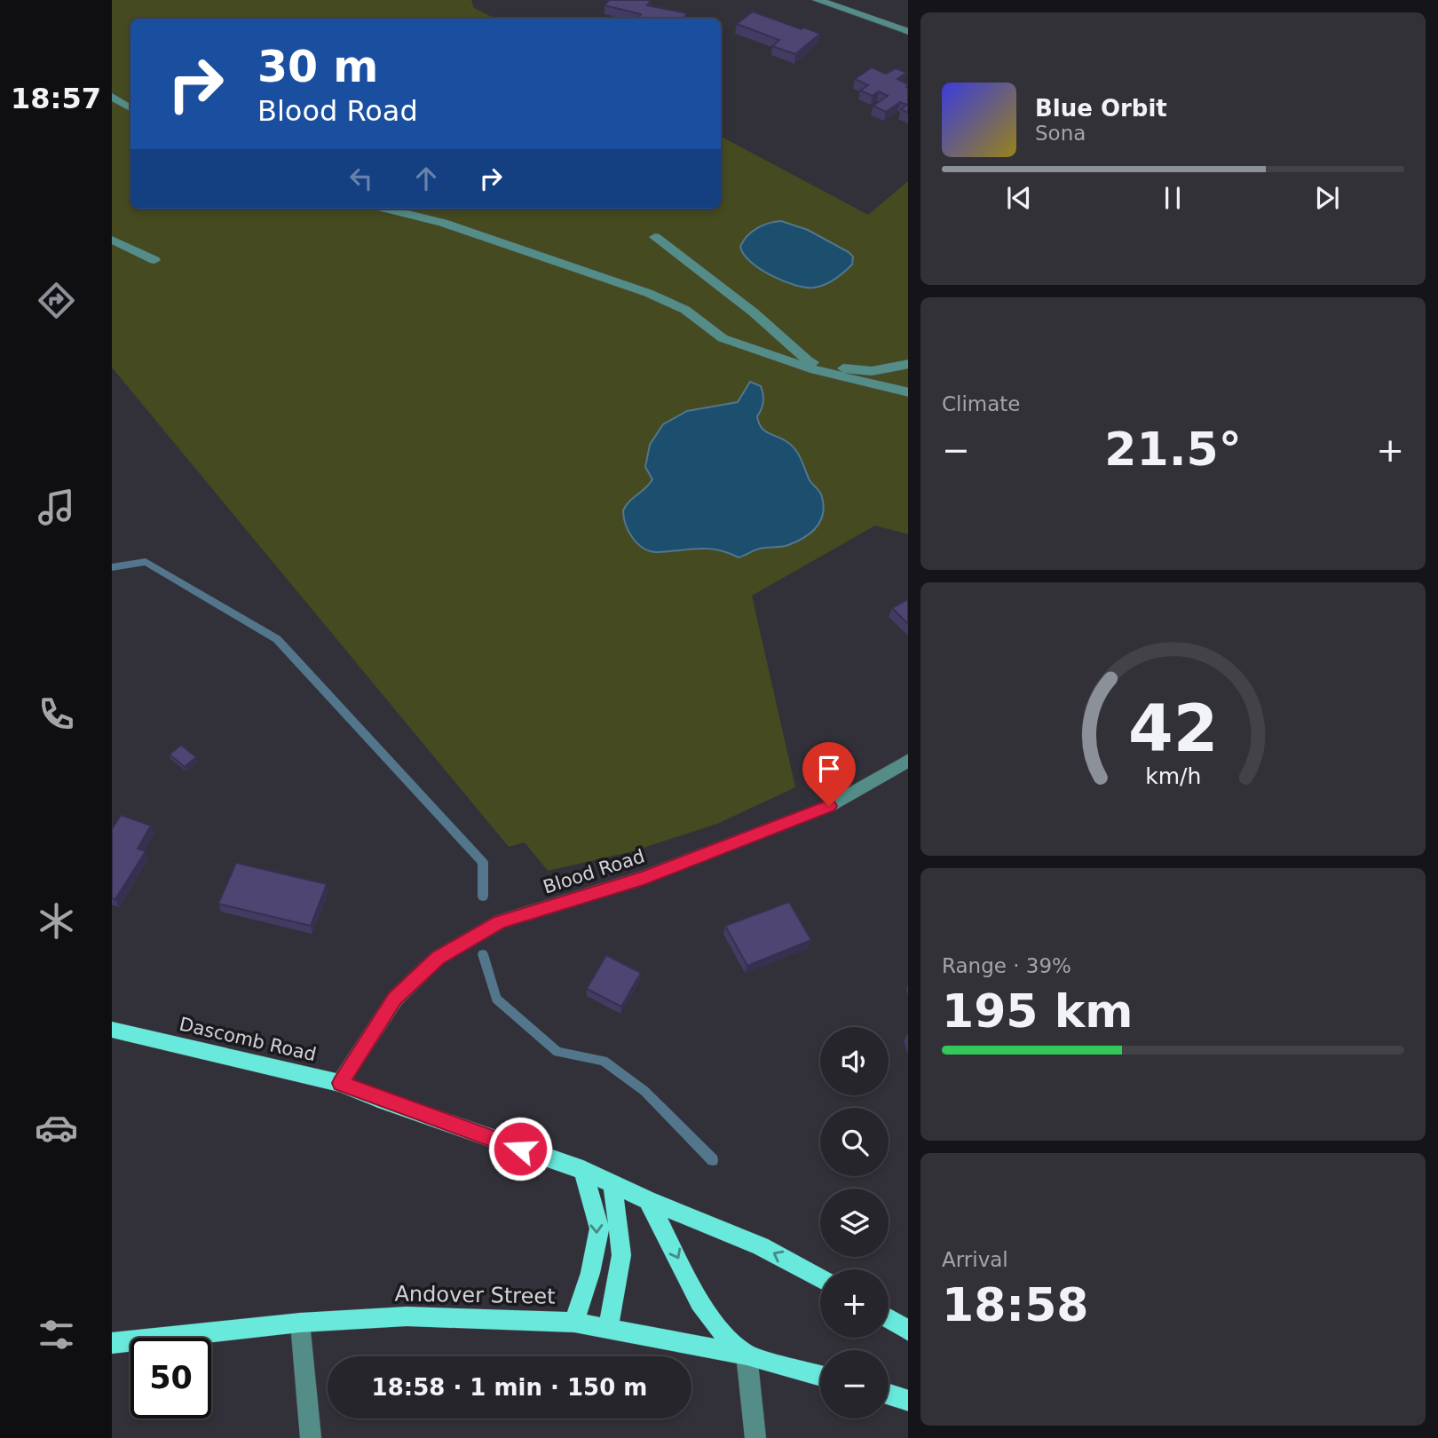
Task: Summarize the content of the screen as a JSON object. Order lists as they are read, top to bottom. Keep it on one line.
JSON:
{"streets":{"main road":["Dascomb Road","Andover Street"],"street":["Blood Road"]},"crossings":[["Blood Road","Dascomb Road"]],"page":{"tabs":"18:57","turn":["30 m","Blood Road"],"song":["Blue Orbit","Sona"],"tile":["Climate",["Range · 39%","195 km"],["Arrival","18:58"]],"heat":["−","21.5°","+"],"map_buttons":["+","−"],"limit":"50","trip":"18:58 · 1 min · 150 m","gauge":["42","km/h"]}}
